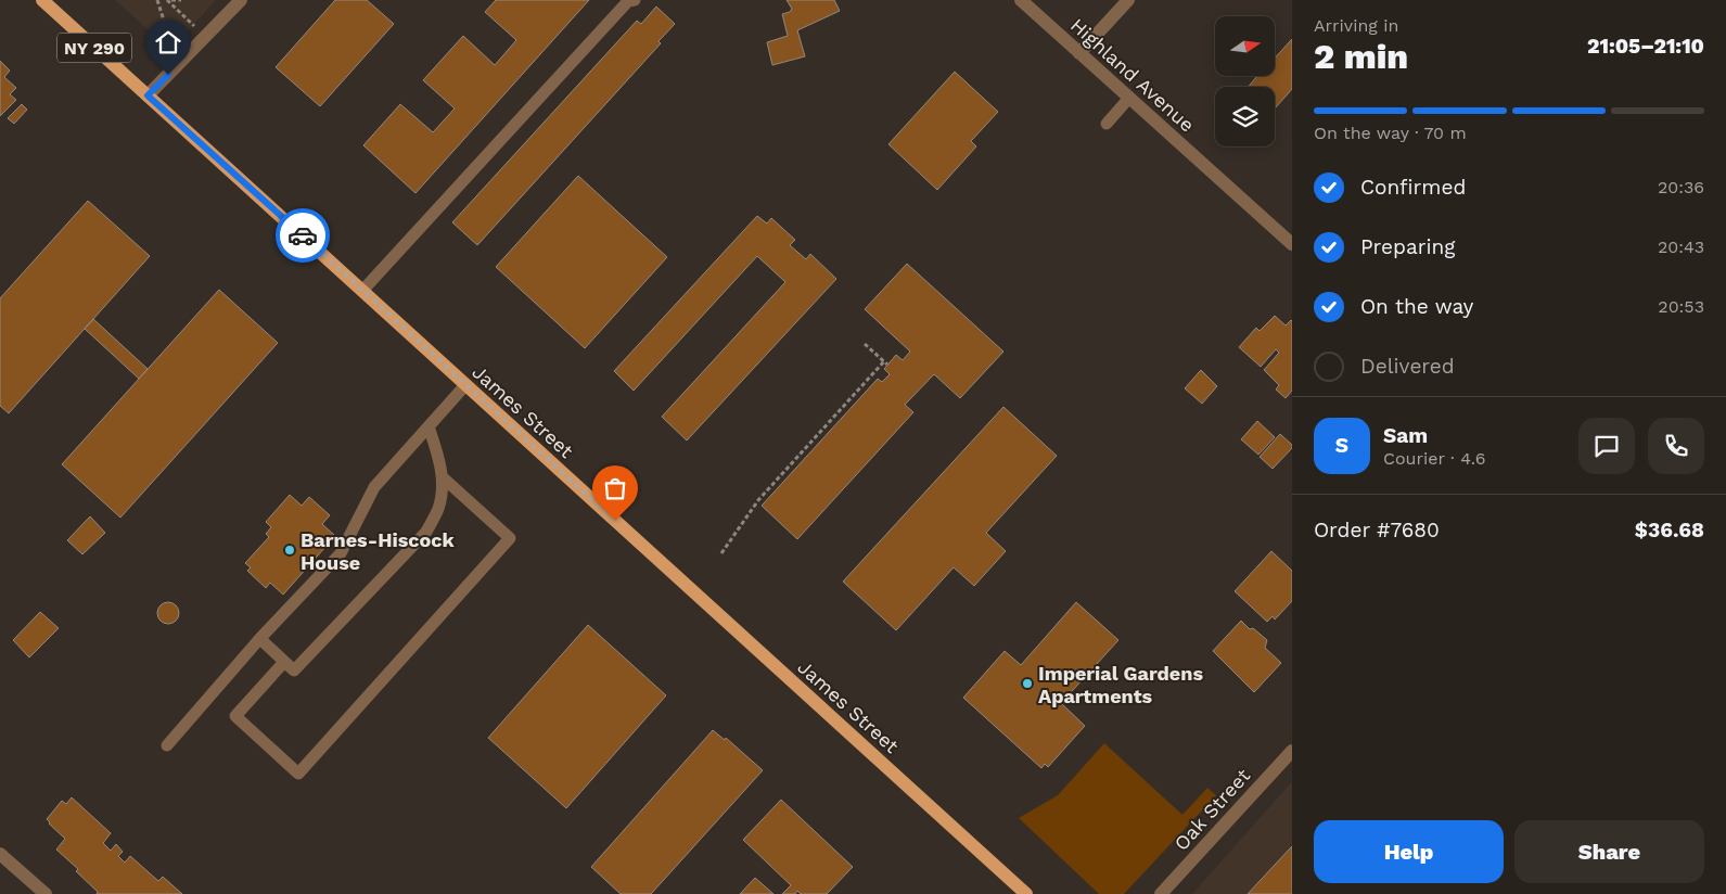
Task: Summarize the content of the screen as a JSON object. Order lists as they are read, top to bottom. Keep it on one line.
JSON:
{"streets":{"main road":["NY 290","James Street"],"street":["Highland Avenue","Oak Street"]},"places":["Barnes-Hiscock House","Imperial Gardens Apartments"],"north":"right","page":{"heading":["2 min","Arriving in","21:05–21:10"],"panel":["Sam","Courier · 4.6","Order #7680","$36.68"],"bar":"On the way · 70 m","list":[["Confirmed","20:36"],["Preparing","20:43"],["On the way","20:53"],"Delivered"],"round":"S","buttons":["Help","Share"]}}
